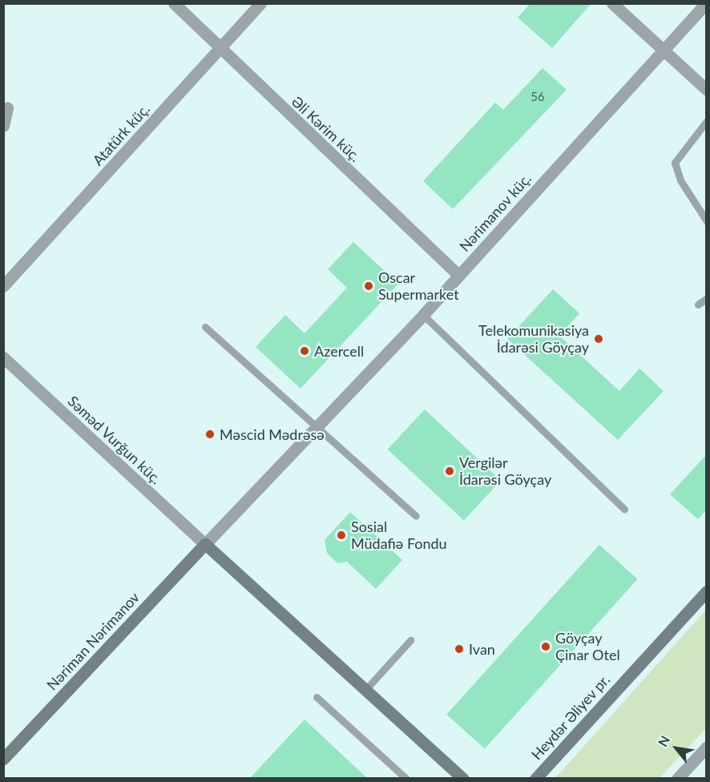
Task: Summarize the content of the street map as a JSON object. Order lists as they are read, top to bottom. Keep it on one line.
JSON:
{"streets":{"main road":["Nəriman Nərimanov","Heydər Əliyev pr."],"street":["Əli Kərim küç.","Atatürk küç.","Nərimanov küç.","Səməd Vurğun küç."]},"crossings":[["Əli Kərim küç.","Atatürk küç."],["Əli Kərim küç.","Nərimanov küç."],["Nərimanov küç.","Səməd Vurğun küç."],["Nərimanov küç.","Nəriman Nərimanov"],["Səməd Vurğun küç.","Nəriman Nərimanov"]],"places":["Oscar Supermarket","Telekomunikasiya İdarəsi Göyçay","Azercell","Məscid Mədrəsə","Vergilər İdarəsi Göyçay","Sosial Müdafiə Fondu","Göyçay Çinar Otel","Ivan"],"house_numbers":["56"],"north":"top left"}
